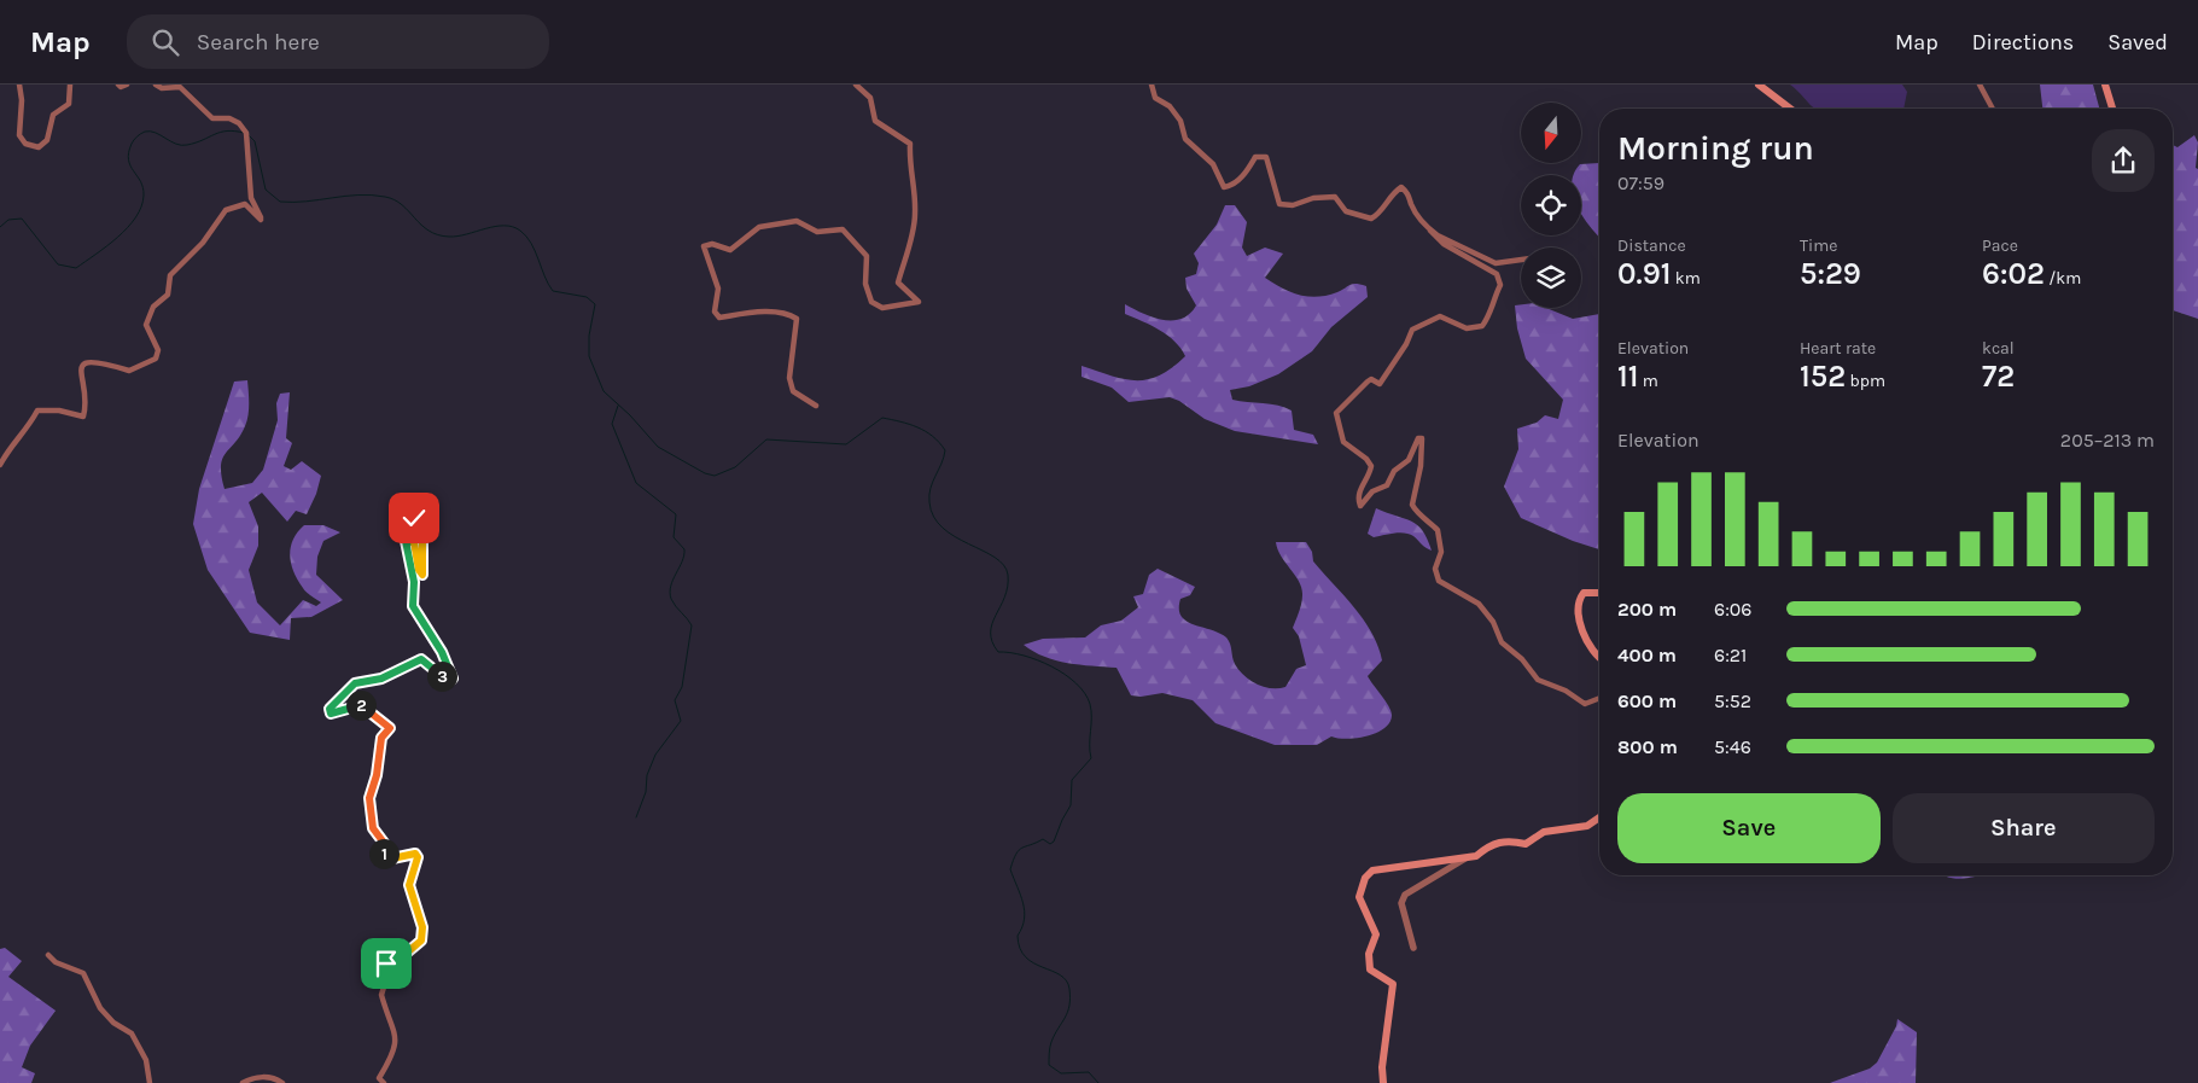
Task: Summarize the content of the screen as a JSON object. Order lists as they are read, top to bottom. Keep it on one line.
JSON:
{"north":"bottom","page":{"header":"Map","search":"Search here","nav":["Map","Directions","Saved"],"heading":["Morning run","07:59"],"stats":[["Distance","0.91 km"],["Time","5:29"],["Pace","6:02 /km"],["Elevation","11 m"],["Heart rate","152 bpm"],["kcal","72"]],"chart":["Elevation","205–213 m"],"list":[{"name":"200 m","note":"6:06"},{"name":"400 m","note":"6:21"},{"name":"600 m","note":"5:52"},{"name":"800 m","note":"5:46"}],"pins":["3","2","1"],"buttons":["Save","Share"]}}
